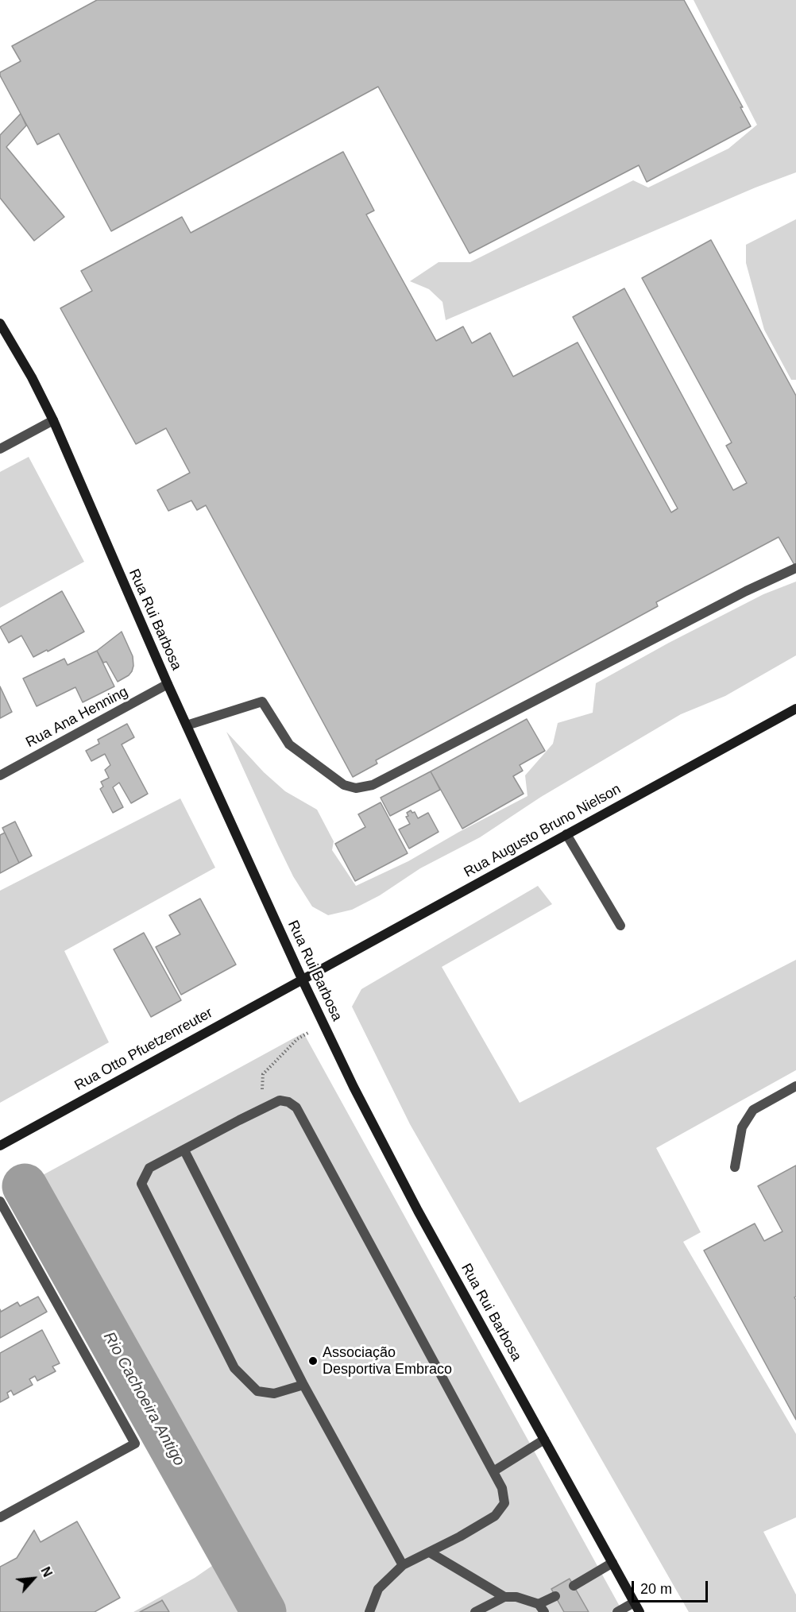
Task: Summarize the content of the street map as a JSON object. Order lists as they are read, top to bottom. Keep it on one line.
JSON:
{"streets":{"main road":["Rua Rui Barbosa","Rua Augusto Bruno Nielson","Rua Otto Pfuetzenreuter"],"street":["Rua Ana Henning"]},"crossings":[["Rua Rui Barbosa","Rua Ana Henning"],["Rua Rui Barbosa","Rua Augusto Bruno Nielson"],["Rua Rui Barbosa","Rua Otto Pfuetzenreuter"],["Rua Augusto Bruno Nielson","Rua Otto Pfuetzenreuter"]],"water":["Rio Cachoeira Antigo"],"places":["Associação Desportiva Embraco"],"scale_bar":"20 m","north":"top right"}
